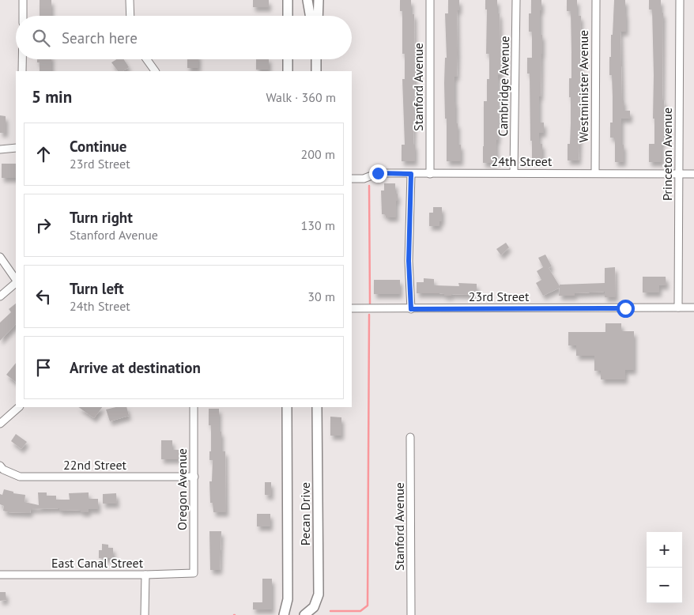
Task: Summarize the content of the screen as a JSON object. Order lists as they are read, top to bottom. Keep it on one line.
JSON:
{"streets":{"main road":["Pecan Drive"],"street":["Cambridge Avenue","Westminister Avenue","Stanford Avenue","Princeton Avenue","24th Street","23rd Street","22nd Street","Oregon Avenue","East Canal Street"]},"crossings":[["Cambridge Avenue","24th Street"],["Westminister Avenue","24th Street"],["Stanford Avenue","24th Street"],["Princeton Avenue","24th Street"],["Princeton Avenue","23rd Street"],["22nd Street","Oregon Avenue"],["Oregon Avenue","East Canal Street"]],"page":{"search":"Search here","heading":["5 min","Walk · 360 m"],"list":[["Continue","23rd Street","200 m"],["Turn right","Stanford Avenue","130 m"],["Turn left","24th Street","30 m"],"Arrive at destination"],"map_buttons":["+","−"]}}
